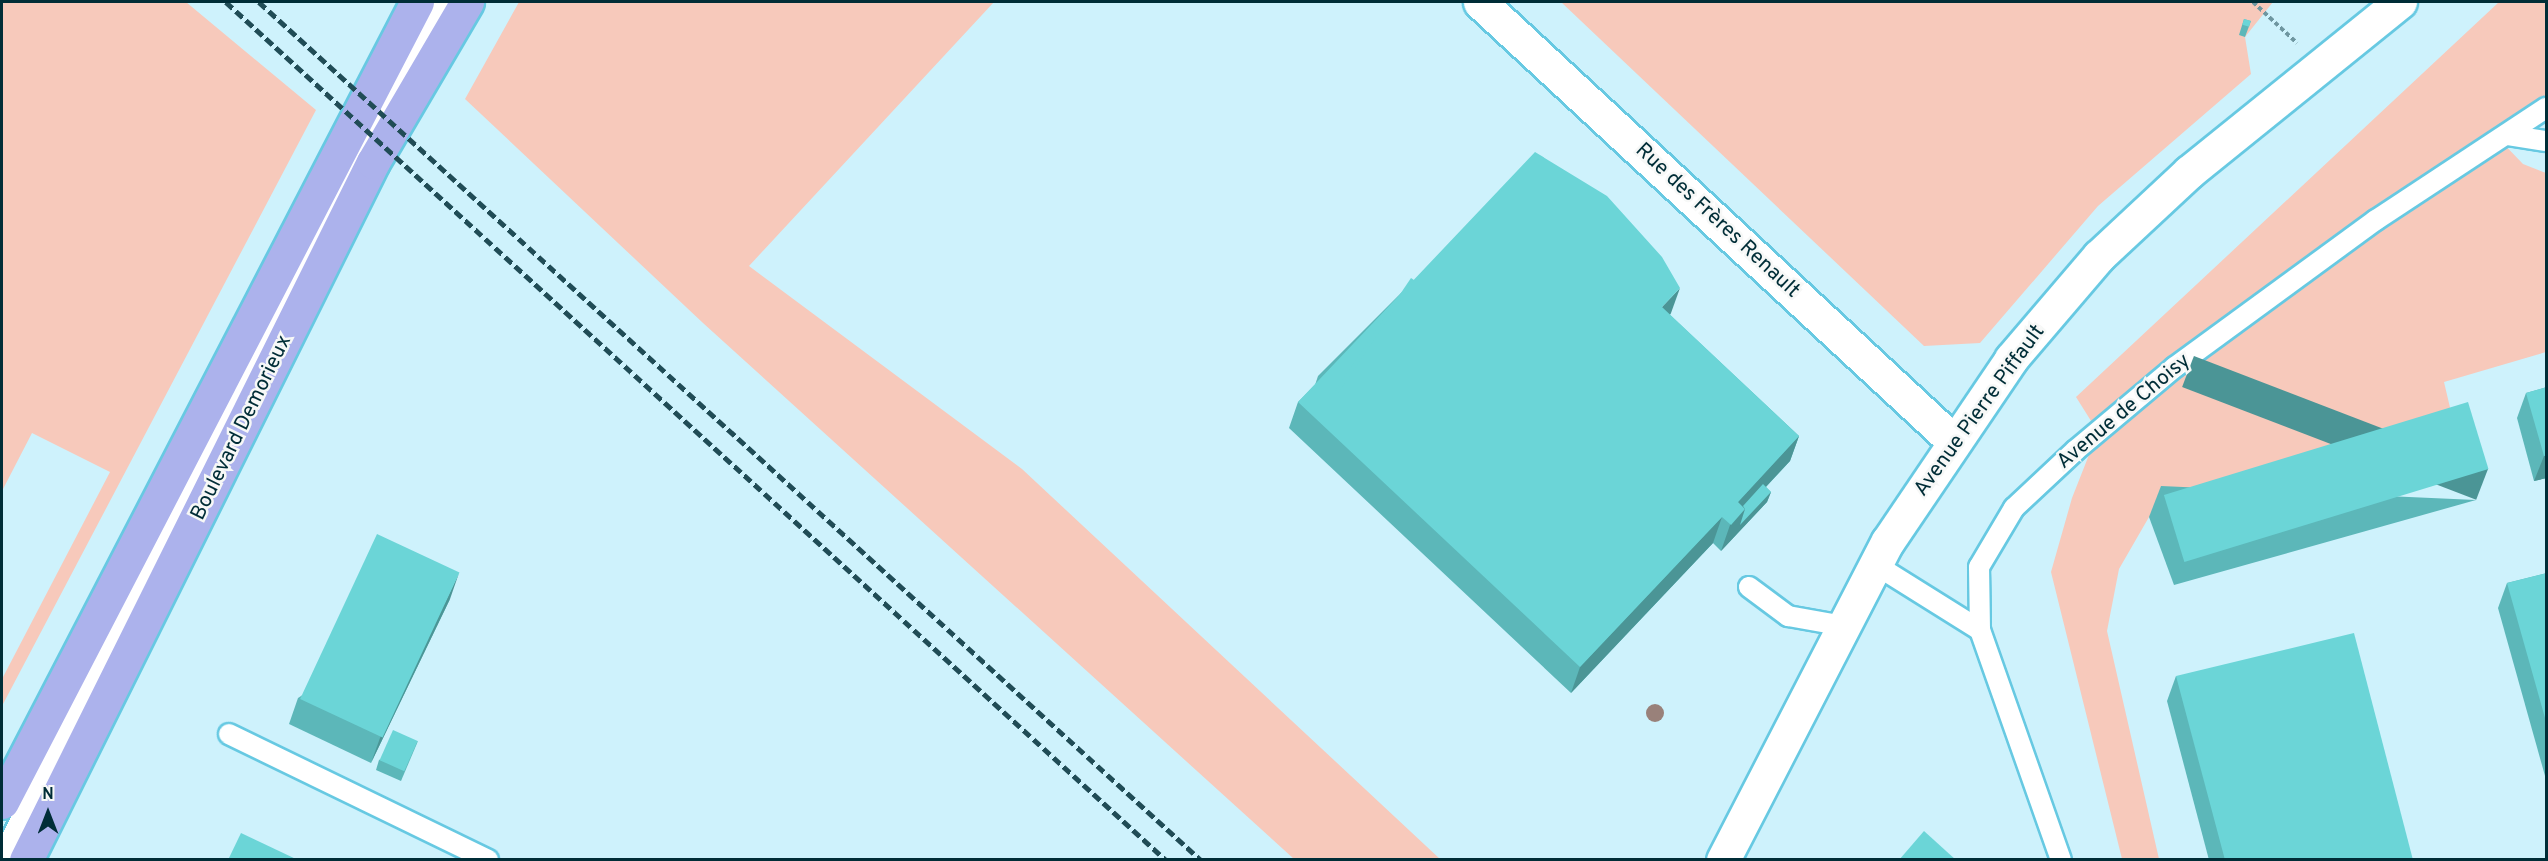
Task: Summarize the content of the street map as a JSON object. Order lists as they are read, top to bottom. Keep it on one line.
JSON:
{"streets":{"main road":["Boulevard Demorieux"],"street":["Rue des Frères Renault","Avenue Pierre Piffault"],"lane":["Avenue de Choisy"]},"crossings":[["Rue des Frères Renault","Avenue Pierre Piffault"]],"north":"top"}
